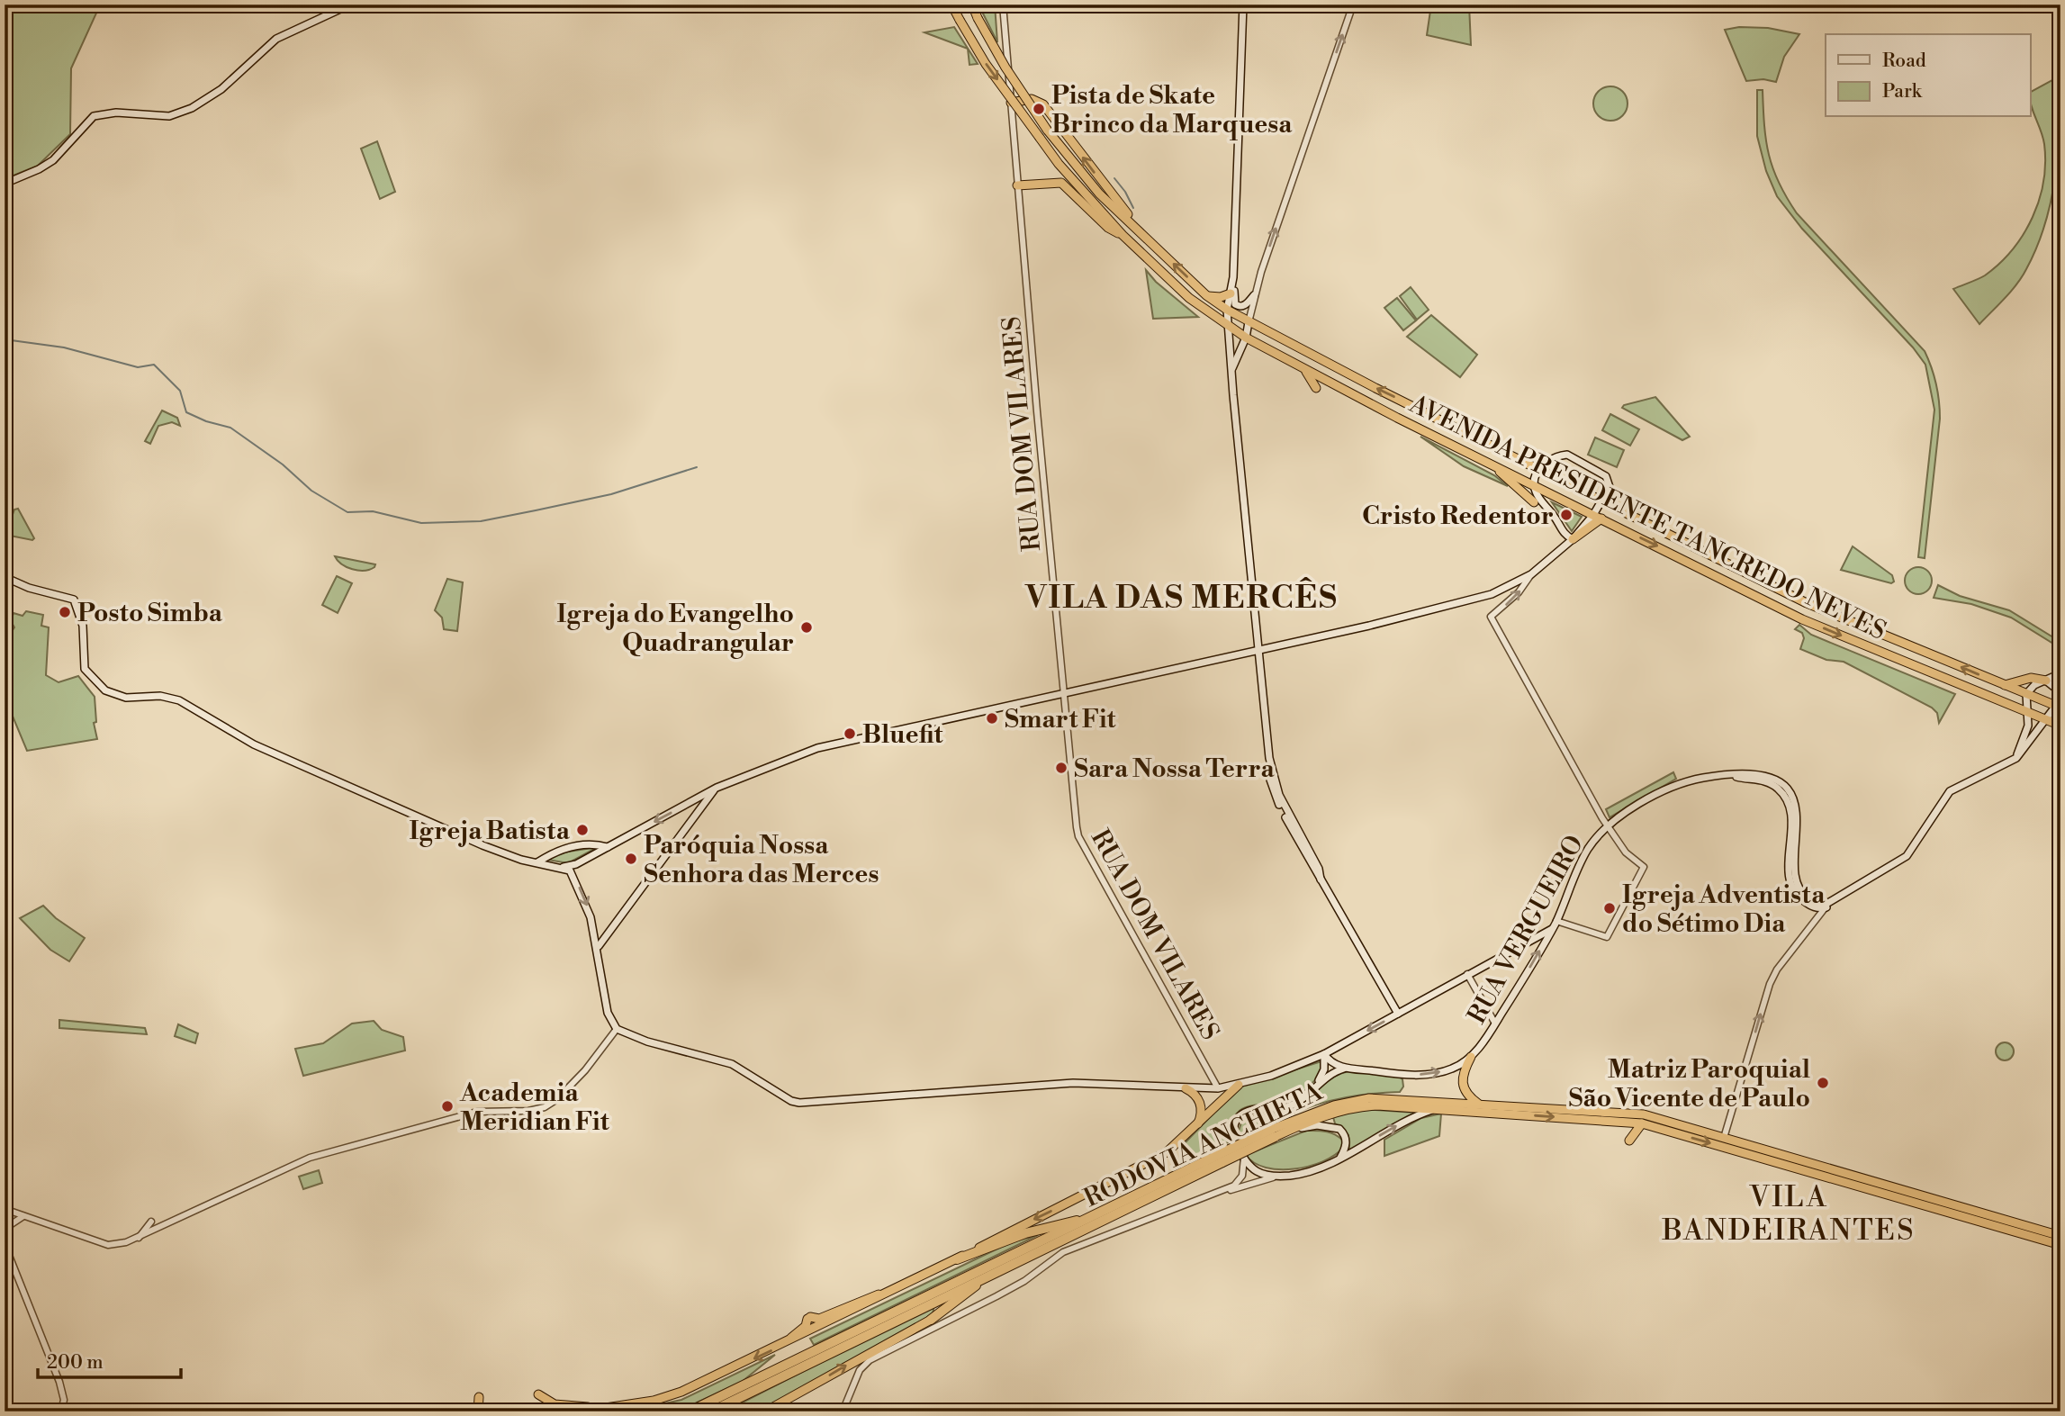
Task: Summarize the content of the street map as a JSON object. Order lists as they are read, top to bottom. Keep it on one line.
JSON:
{"streets":{"highway":["AVENIDA PRESIDENTE TANCREDO NEVES","RODOVIA ANCHIETA"],"main road":["RUA VERGUEIRO"],"street":["RUA DOM VILARES"]},"crossings":[["AVENIDA PRESIDENTE TANCREDO NEVES","RUA VERGUEIRO"]],"districts":["VILA DAS MERCÊS","VILA BANDEIRANTES"],"places":["Pista de Skate Brinco da Marquesa","Cristo Redentor","Posto Simba","Igreja do Evangelho Quadrangular","Smart Fit","Bluefit","Sara Nossa Terra","Igreja Batista","Paróquia Nossa Senhora das Merces","Igreja Adventista do Sétimo Dia","Matriz Paroquial São Vicente de Paulo","Academia Meridian Fit"],"legend":["Road","Park"],"scale_bar":"200 m"}
